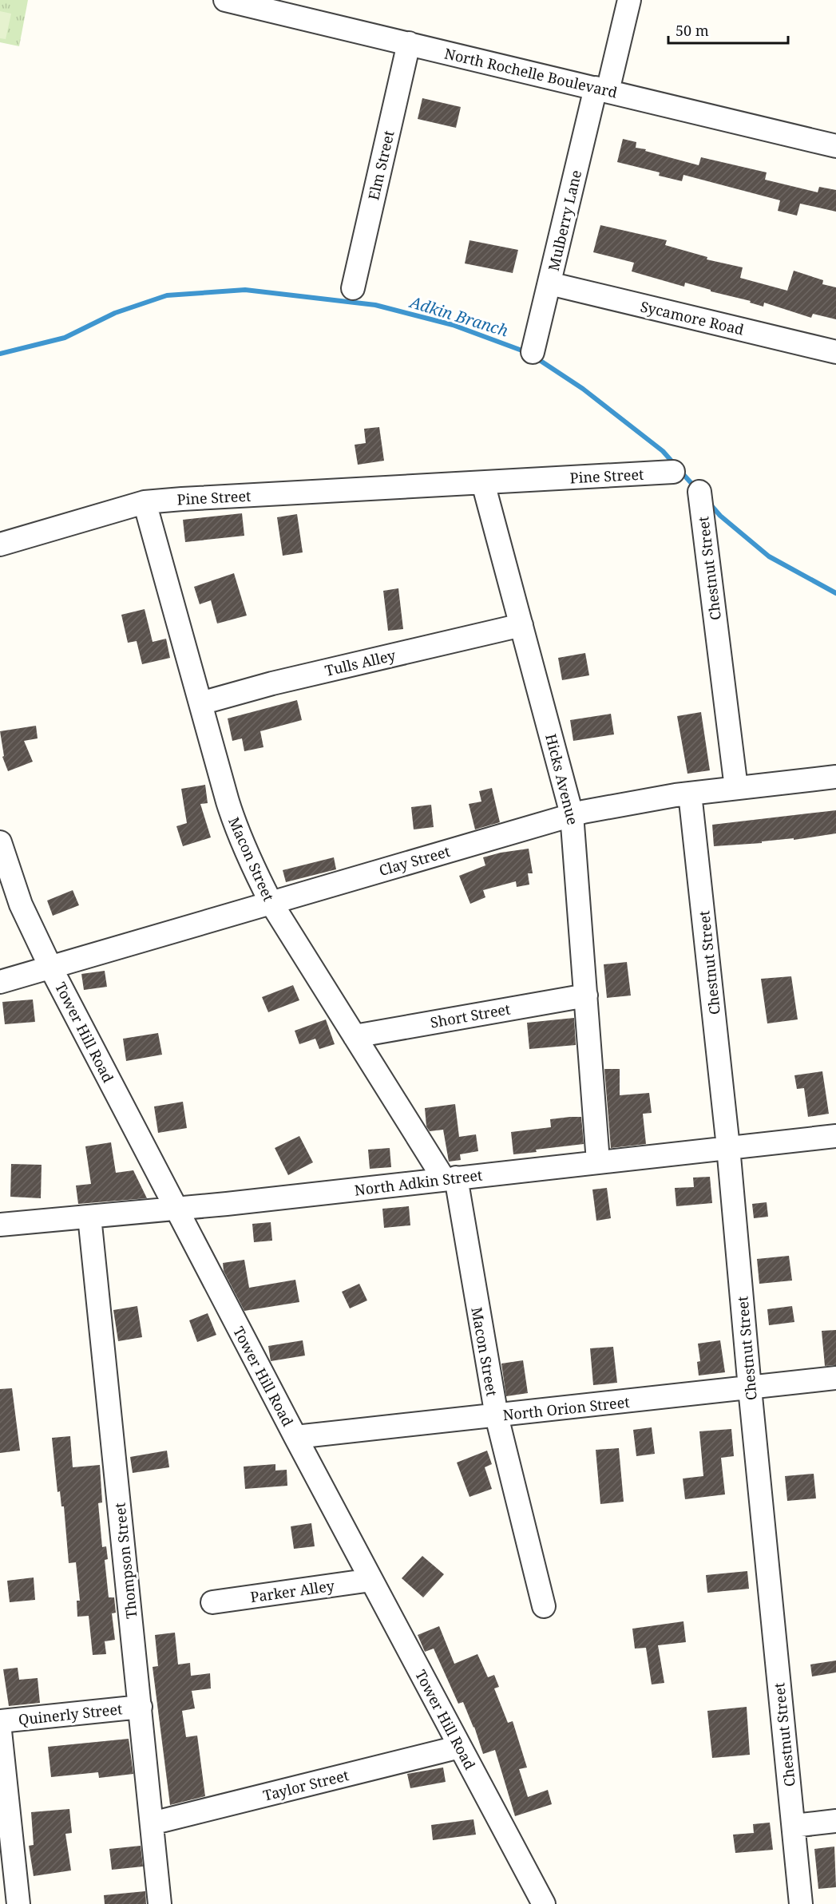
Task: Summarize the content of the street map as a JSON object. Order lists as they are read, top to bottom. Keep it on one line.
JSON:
{"streets":{"street":["North Rochelle Boulevard","Elm Street","Mulberry Lane","Sycamore Road","Pine Street","Chestnut Street","Tulls Alley","Hicks Avenue","Macon Street","Clay Street","Short Street","Tower Hill Road","North Adkin Street","North Orion Street","Thompson Street","Parker Alley","Quinerly Street","Taylor Street"]},"crossings":[["North Rochelle Boulevard","Elm Street"],["North Rochelle Boulevard","Mulberry Lane"],["Mulberry Lane","Sycamore Road"],["Pine Street","Hicks Avenue"],["Pine Street","Macon Street"],["Chestnut Street","Clay Street"],["Chestnut Street","North Adkin Street"],["Chestnut Street","North Orion Street"],["Tulls Alley","Hicks Avenue"],["Tulls Alley","Macon Street"],["Hicks Avenue","Clay Street"],["Hicks Avenue","Short Street"],["Hicks Avenue","North Adkin Street"],["Macon Street","Clay Street"],["Macon Street","Short Street"],["Macon Street","North Adkin Street"],["Macon Street","North Orion Street"],["Clay Street","Tower Hill Road"],["Tower Hill Road","North Adkin Street"],["Tower Hill Road","North Orion Street"],["Tower Hill Road","Parker Alley"],["Tower Hill Road","Taylor Street"],["North Adkin Street","Thompson Street"],["Thompson Street","Quinerly Street"],["Thompson Street","Taylor Street"]],"water":["Adkin Branch"],"scale_bar":"50 m"}
